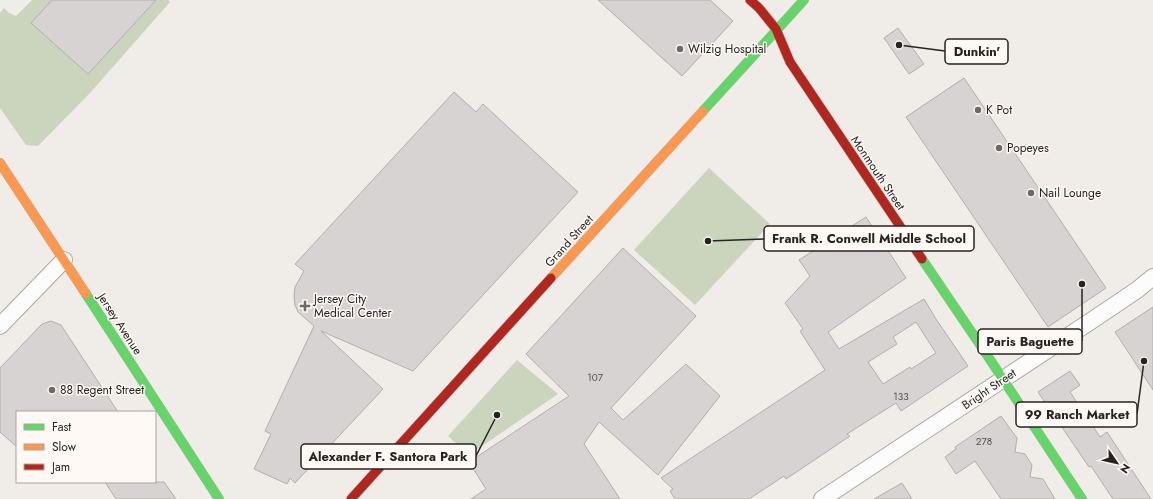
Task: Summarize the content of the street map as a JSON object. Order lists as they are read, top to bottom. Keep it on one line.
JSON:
{"streets":{"street":["Monmouth Street","Grand Street","Jersey Avenue","Bright Street"]},"crossings":[["Monmouth Street","Grand Street"],["Monmouth Street","Bright Street"]],"places":{"other":["Dunkin'","Wilzig Hospital","K Pot","Popeyes","Nail Lounge","Frank R. Conwell Middle School","Paris Baguette","99 Ranch Market","88 Regent Street","Alexander F. Santora Park"],"health":["Jersey City Medical Center"]},"house_numbers":["107","133","278"],"legend":["Fast","Slow","Jam"],"north":"bottom right"}
